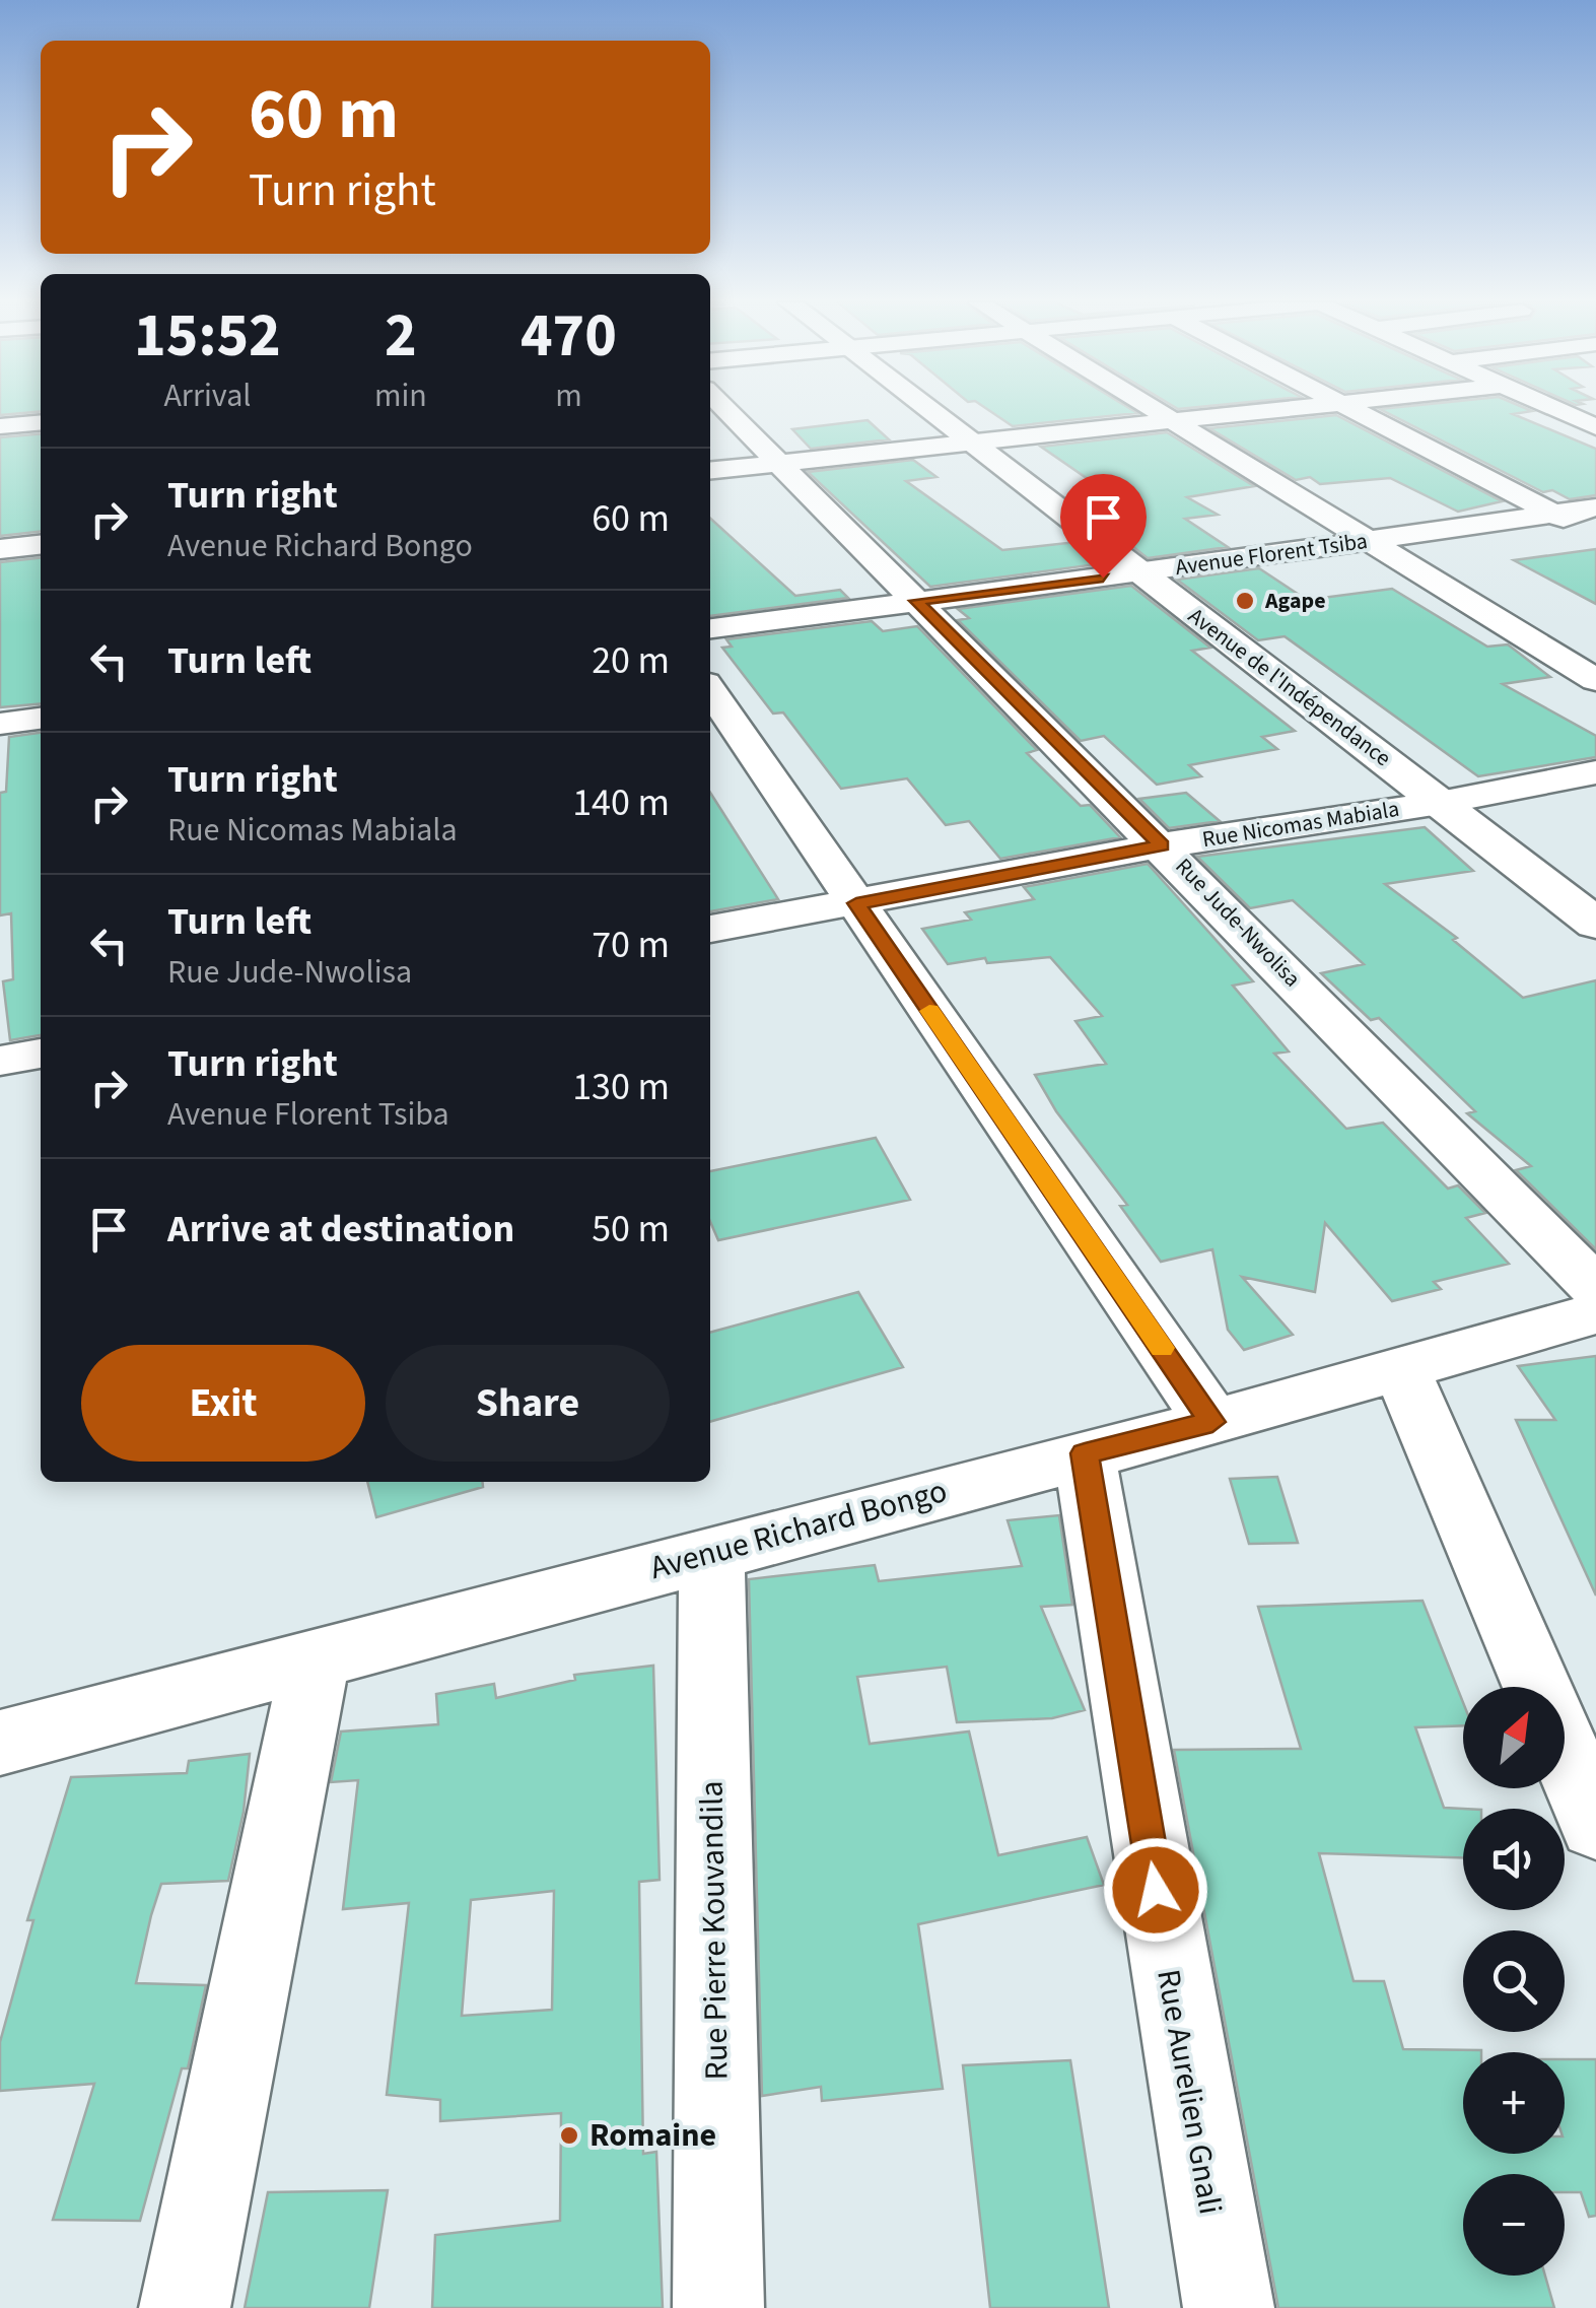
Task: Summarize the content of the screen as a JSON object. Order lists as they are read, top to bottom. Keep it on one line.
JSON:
{"streets":{"street":["Avenue Florent Tsiba","Avenue de l'Indépendance","Rue Nicomas Mabiala","Rue Jude-Nwolisa","Avenue Richard Bongo","Rue Pierre Kouvandila","Rue Aurelien Gnali"]},"crossings":[["Avenue Florent Tsiba","Avenue de l'Indépendance"],["Avenue Florent Tsiba","Rue Jude-Nwolisa"],["Avenue de l'Indépendance","Rue Nicomas Mabiala"],["Rue Nicomas Mabiala","Rue Jude-Nwolisa"],["Avenue Richard Bongo","Rue Pierre Kouvandila"],["Avenue Richard Bongo","Rue Aurelien Gnali"]],"places":["Agape","Romaine"],"north":"top right","page":{"turn":["60 m","Turn right"],"eta":["15:52","Arrival","2","min","470","m"],"list":[{"name":"Turn right","note":"Avenue Richard Bongo","value":"60 m"},{"name":"Turn left","value":"20 m"},{"name":"Turn right","note":"Rue Nicomas Mabiala","value":"140 m"},{"name":"Turn left","note":"Rue Jude-Nwolisa","value":"70 m"},{"name":"Turn right","note":"Avenue Florent Tsiba","value":"130 m"},{"name":"Arrive at destination","value":"50 m"}],"buttons":["Exit","Share"],"map_buttons":["+","−"]}}
